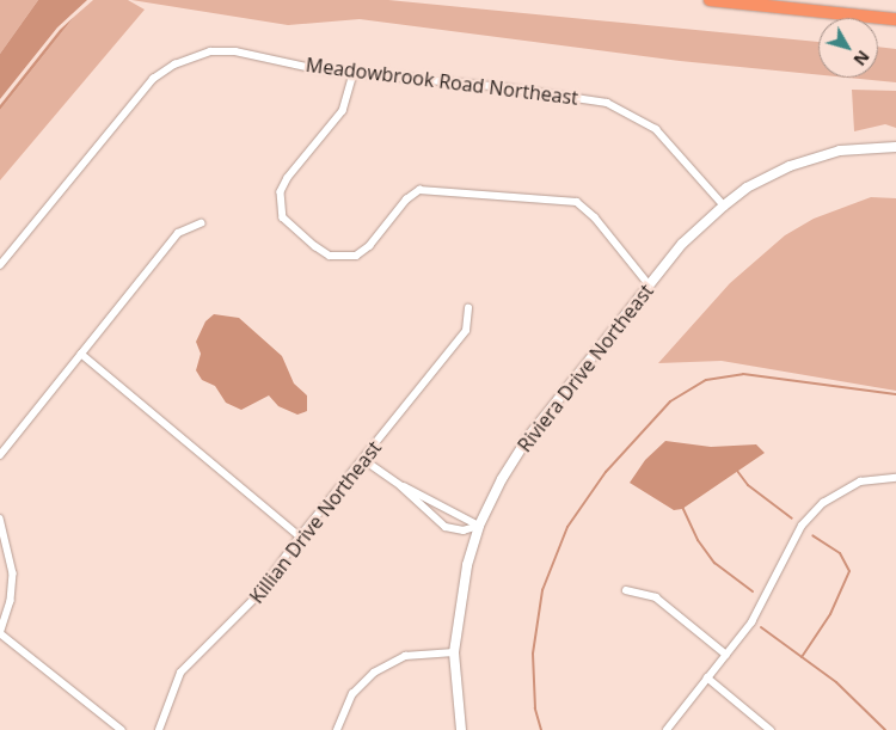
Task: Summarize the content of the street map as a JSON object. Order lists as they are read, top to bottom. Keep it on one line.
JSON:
{"streets":{"street":["Meadowbrook Road Northeast","Riviera Drive Northeast","Killian Drive Northeast"]},"crossings":[["Meadowbrook Road Northeast","Riviera Drive Northeast"]],"north":"bottom right"}
